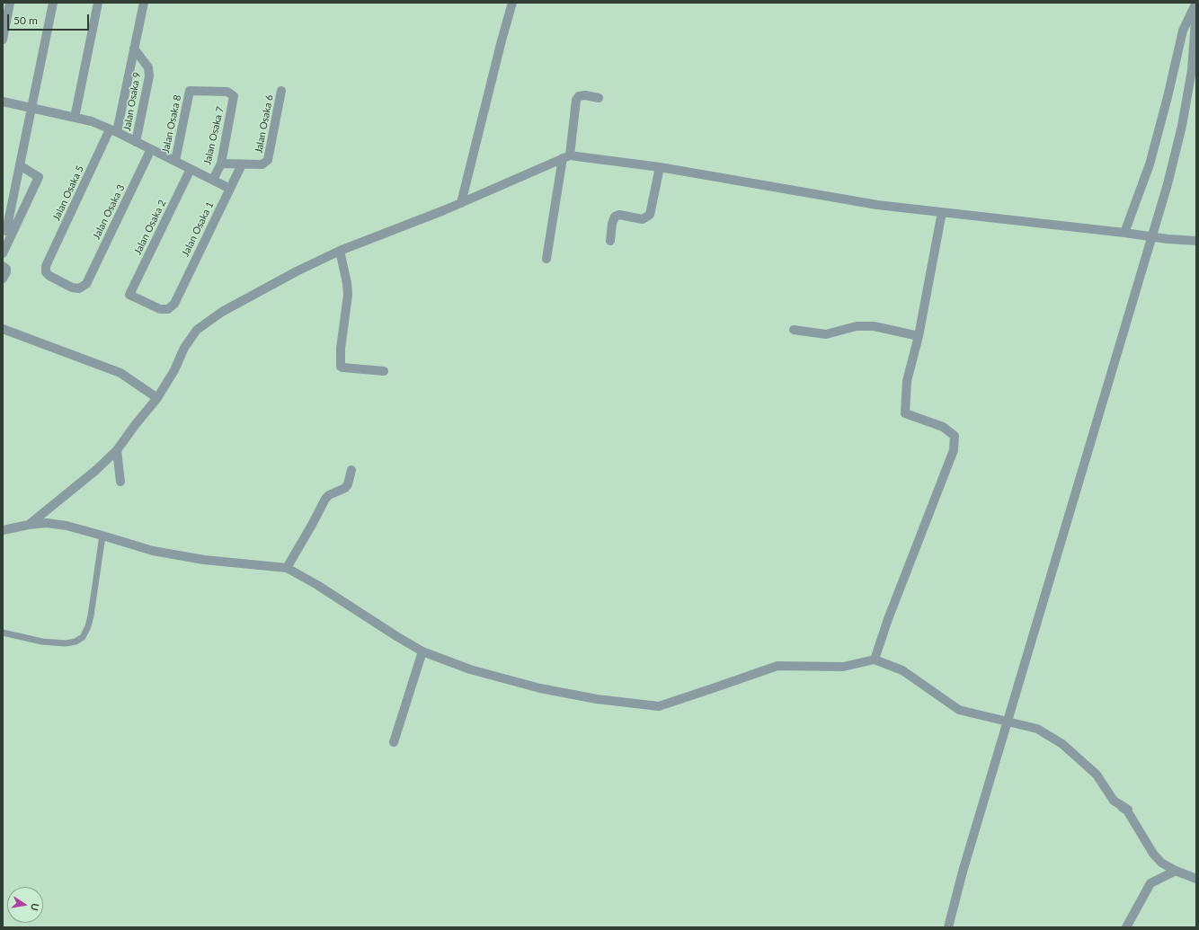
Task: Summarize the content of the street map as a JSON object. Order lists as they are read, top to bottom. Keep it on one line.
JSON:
{"streets":{"street":["Jalan Osaka 9","Jalan Osaka 8","Jalan Osaka 6","Jalan Osaka 7","Jalan Osaka 5","Jalan Osaka 3","Jalan Osaka 2","Jalan Osaka 1"]},"crossings":[["Jalan Osaka 9","Jalan Osaka 5"],["Jalan Osaka 8","Jalan Osaka 7"],["Jalan Osaka 6","Jalan Osaka 1"],["Jalan Osaka 5","Jalan Osaka 3"],["Jalan Osaka 2","Jalan Osaka 1"]],"scale_bar":"50 m","north":"right"}
